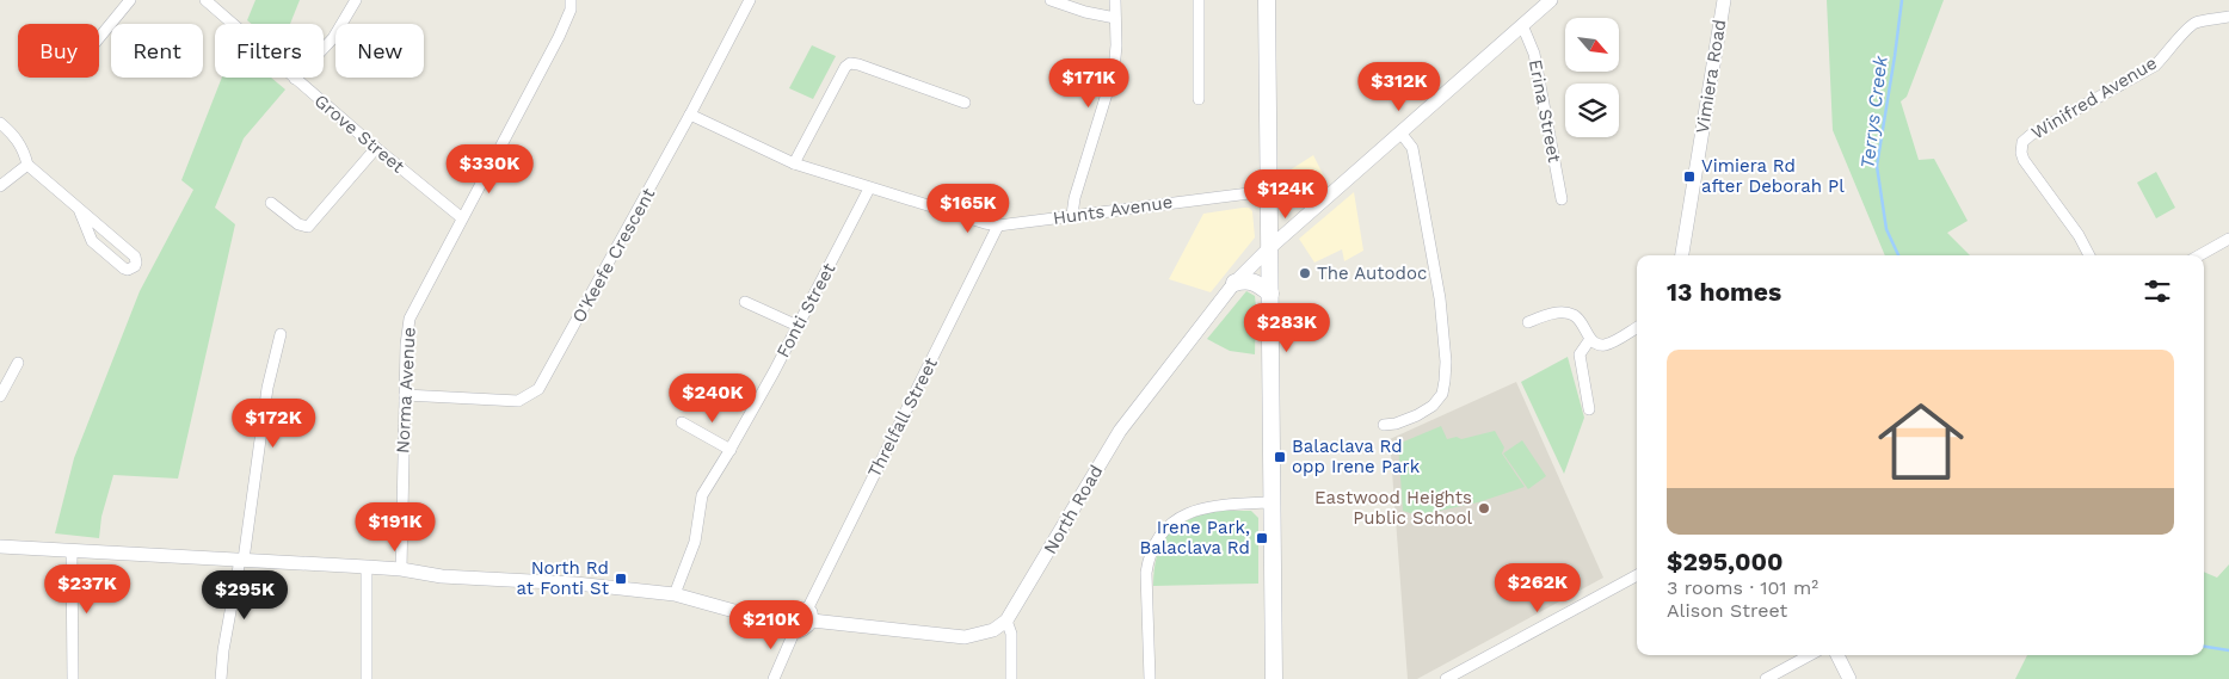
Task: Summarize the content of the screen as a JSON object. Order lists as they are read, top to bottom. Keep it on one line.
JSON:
{"streets":{"street":["Vimiera Road","Winifred Avenue","Erina Street","Grove Street","Hunts Avenue","O'Keefe Crescent","Fonti Street","Norma Avenue","Threlfall Street","North Road"]},"crossings":[["Erina Street","North Road"],["Grove Street","Norma Avenue"],["Hunts Avenue","O'Keefe Crescent"],["Hunts Avenue","Fonti Street"],["Hunts Avenue","Threlfall Street"],["O'Keefe Crescent","Norma Avenue"]],"water":["Terrys Creek"],"places":{"transit":["Vimiera Rd after Deborah Pl","Balaclava Rd opp Irene Park","Irene Park, Balaclava Rd","North Rd at Fonti St"],"other":["The Autodoc","Eastwood Heights Public School"]},"north":"bottom right","page":{"chip":["Buy","Rent","Filters","New"],"price":["$171K","$312K","$330K","$124K","$165K","$283K","$240K","$172K","$191K","$262K","$237K","$295K","$210K"],"heading":"13 homes","list":[{"name":"$295,000","note":"3 rooms · 101 m² · Alison Street"}]}}
